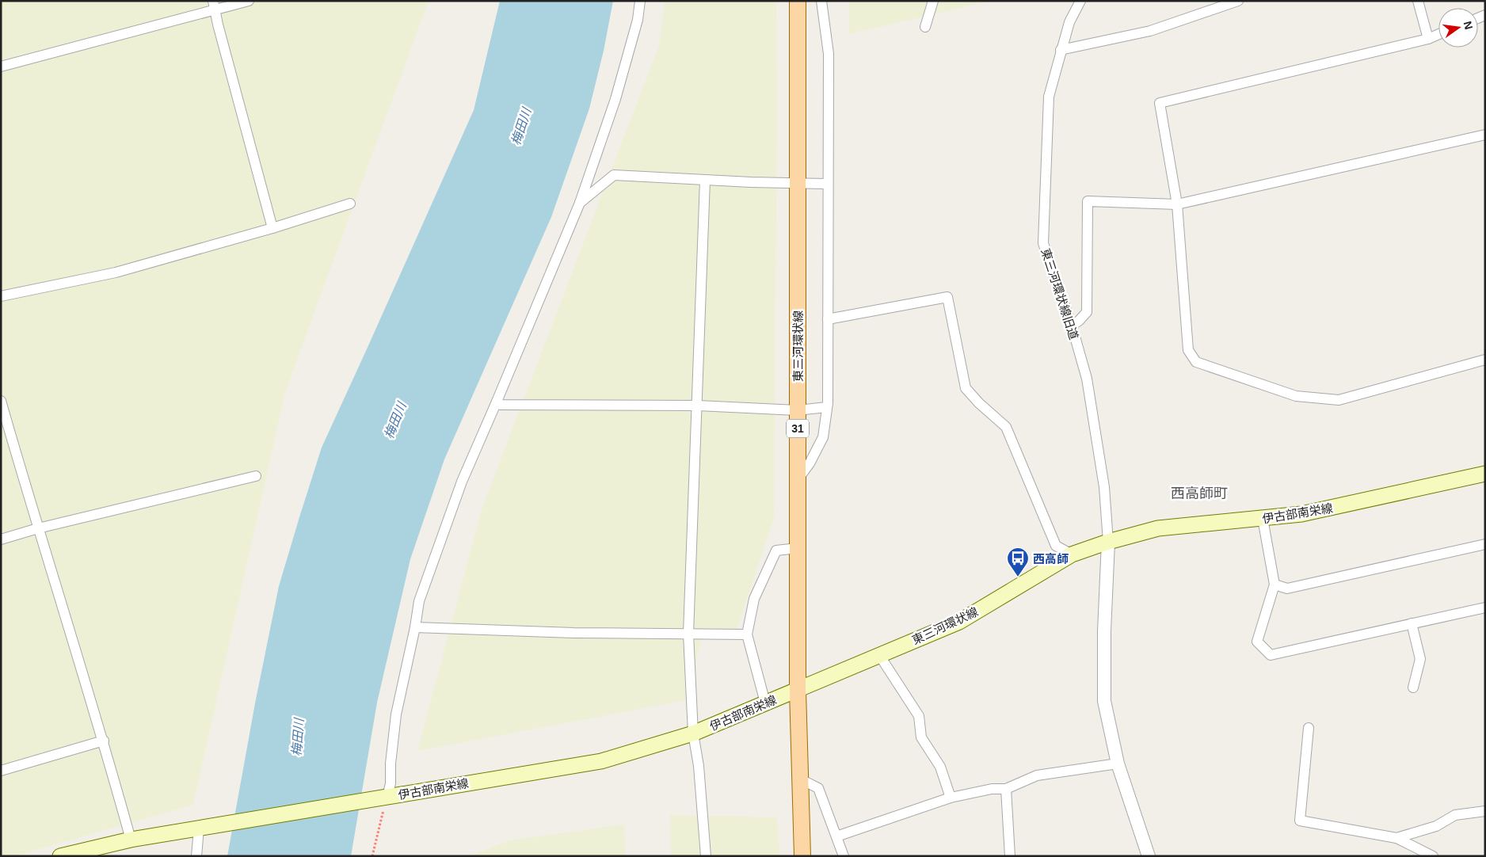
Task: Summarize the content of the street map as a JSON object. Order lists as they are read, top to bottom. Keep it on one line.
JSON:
{"streets":{"main road":["東三河環状線","31","伊古部南栄線"],"street":["東三河環状線旧道"]},"crossings":[["東三河環状線旧道","東三河環状線"],["東三河環状線旧道","伊古部南栄線"],["東三河環状線","伊古部南栄線"]],"districts":["西高師町"],"water":["梅田川"],"places":{"bus stop":["西高師"]},"north":"right"}
